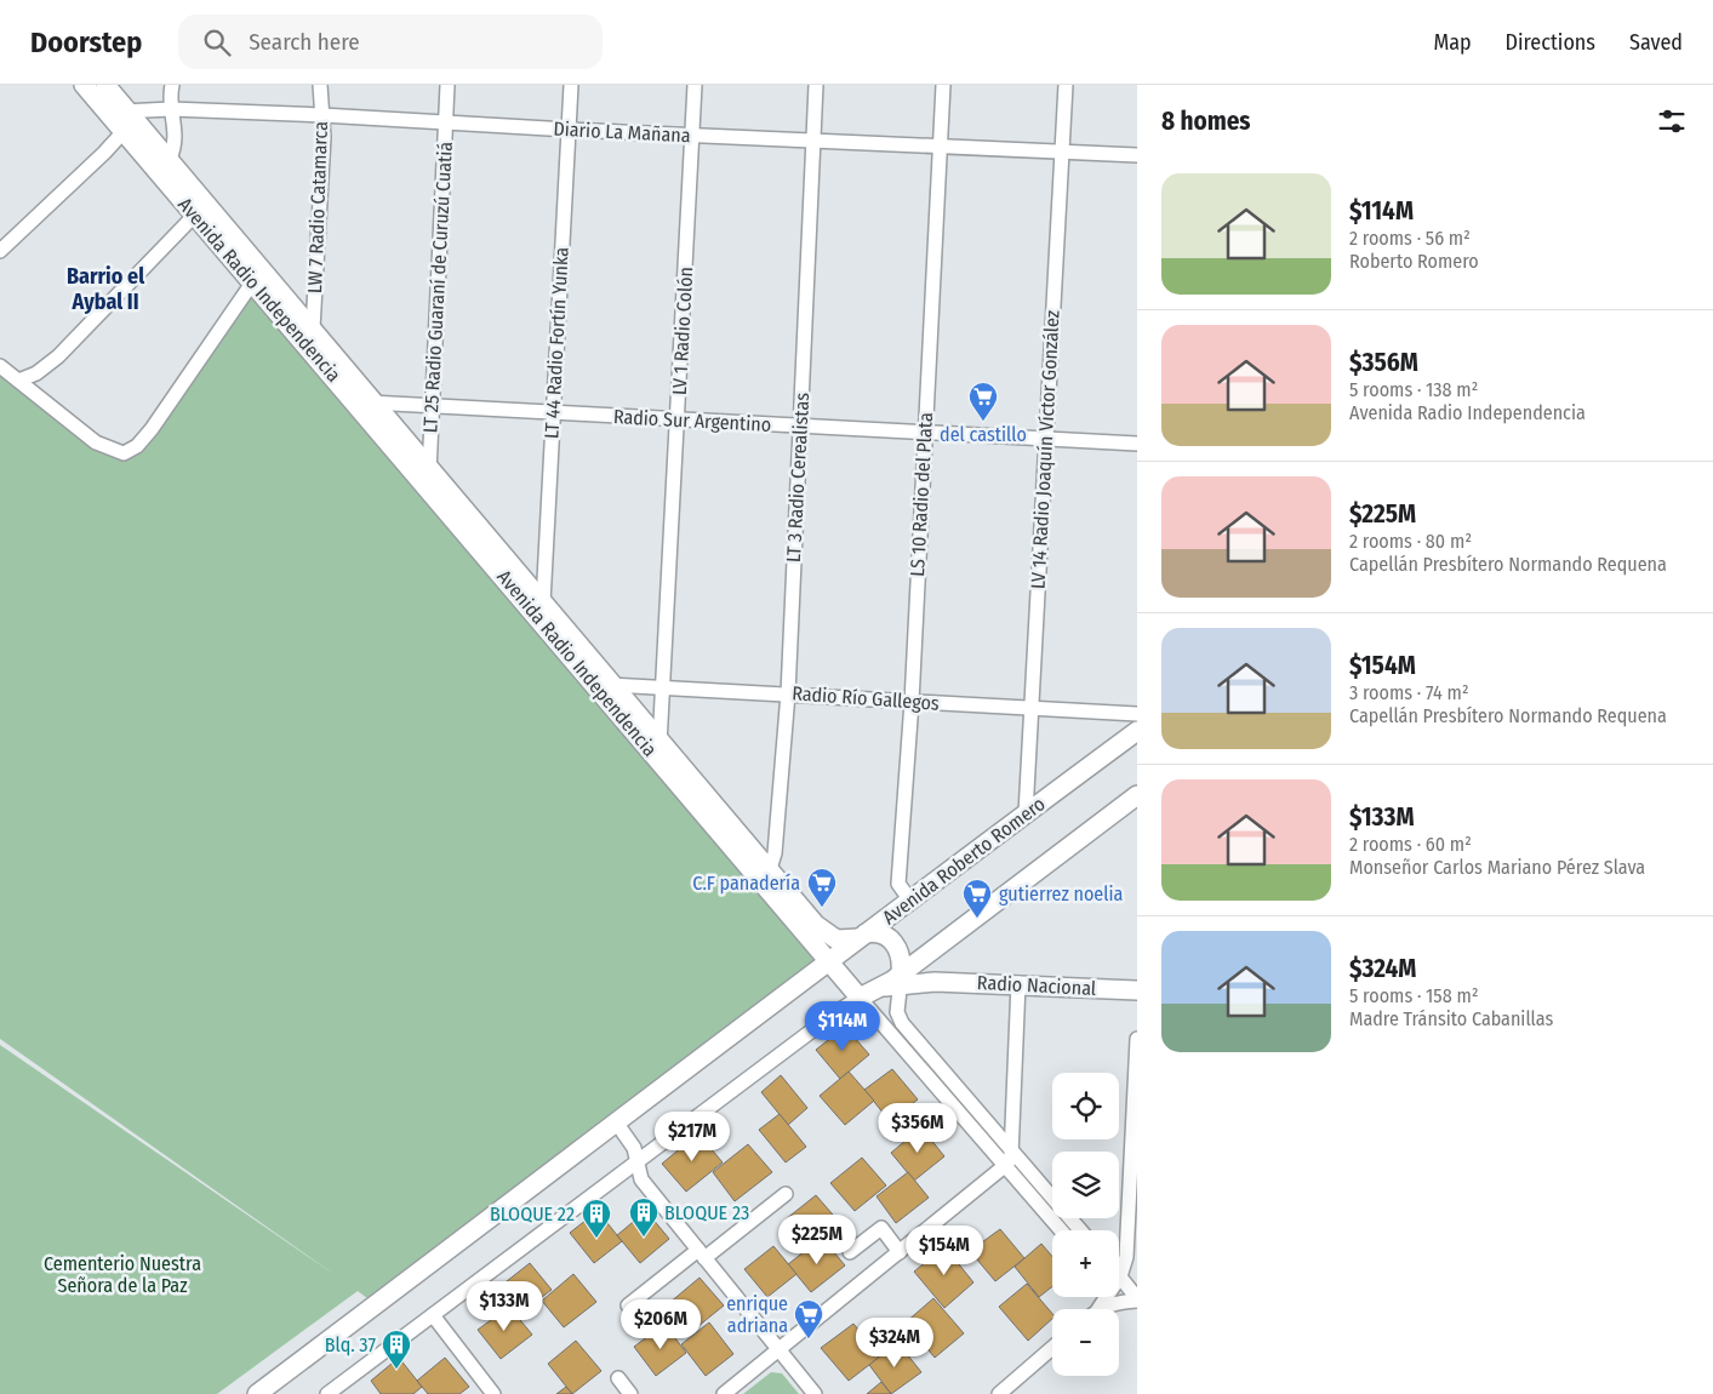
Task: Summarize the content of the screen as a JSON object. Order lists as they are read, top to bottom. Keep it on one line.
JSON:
{"streets":{"main road":["Avenida Radio Independencia","Avenida Roberto Romero","Radio Nacional"],"street":["Diario La Mañana","LW 7 Radio Catamarca","LT 25 Radio Guaraní de Curuzú Cuatiá","LV 1 Radio Colón","LT 44 Radio Fortín Yunka","Radio Sur Argentino","LV 14 Radio Joaquín Víctor González","LT 3 Radio Cerealistas","LS 10 Radio del Plata","Radio Río Gallegos"]},"crossings":[["Diario La Mañana","LW 7 Radio Catamarca"],["Diario La Mañana","LT 25 Radio Guaraní de Curuzú Cuatiá"],["Diario La Mañana","Avenida Radio Independencia"],["Diario La Mañana","LV 1 Radio Colón"],["Diario La Mañana","LT 44 Radio Fortín Yunka"],["Diario La Mañana","LV 14 Radio Joaquín Víctor González"],["Diario La Mañana","LT 3 Radio Cerealistas"],["Diario La Mañana","LS 10 Radio del Plata"],["LW 7 Radio Catamarca","Avenida Radio Independencia"],["LT 25 Radio Guaraní de Curuzú Cuatiá","Avenida Radio Independencia"],["LT 25 Radio Guaraní de Curuzú Cuatiá","Radio Sur Argentino"],["Avenida Radio Independencia","LV 1 Radio Colón"],["Avenida Radio Independencia","LT 44 Radio Fortín Yunka"],["Avenida Radio Independencia","Radio Sur Argentino"],["Avenida Radio Independencia","LT 3 Radio Cerealistas"],["Avenida Radio Independencia","Radio Río Gallegos"],["Avenida Radio Independencia","Avenida Roberto Romero"],["Avenida Radio Independencia","Radio Nacional"],["LV 1 Radio Colón","Radio Sur Argentino"],["LV 1 Radio Colón","Radio Río Gallegos"],["LT 44 Radio Fortín Yunka","Radio Sur Argentino"],["Radio Sur Argentino","LV 14 Radio Joaquín Víctor González"],["Radio Sur Argentino","LT 3 Radio Cerealistas"],["Radio Sur Argentino","LS 10 Radio del Plata"],["LV 14 Radio Joaquín Víctor González","Radio Río Gallegos"],["LV 14 Radio Joaquín Víctor González","Avenida Roberto Romero"],["LT 3 Radio Cerealistas","Radio Río Gallegos"],["LS 10 Radio del Plata","Radio Río Gallegos"],["LS 10 Radio del Plata","Avenida Roberto Romero"]],"districts":["Barrio el Aybal II"],"parks":["Cementerio Nuestra Señora de la Paz"],"places":{"supermarket":["del castillo","C.F panadería","gutierrez noelia","enrique adriana"],"building":["BLOQUE 23","BLOQUE 22","Blq. 37"]},"page":{"header":"Doorstep","search":"Search here","nav":["Map","Directions","Saved"],"heading":"8 homes","list":[{"name":"$114M","note":"2 rooms · 56 m² · Roberto Romero"},{"name":"$356M","note":"5 rooms · 138 m² · Avenida Radio Independencia"},{"name":"$225M","note":"2 rooms · 80 m² · Capellán Presbítero Normando Requena"},{"name":"$154M","note":"3 rooms · 74 m² · Capellán Presbítero Normando Requena"},{"name":"$133M","note":"2 rooms · 60 m² · Monseñor Carlos Mariano Pérez Slava"},{"name":"$324M","note":"5 rooms · 158 m² · Madre Tránsito Cabanillas"}],"price":["$114M","$356M","$217M","$225M","$154M","$133M","$206M","$324M"],"map_buttons":["+","−"]}}
